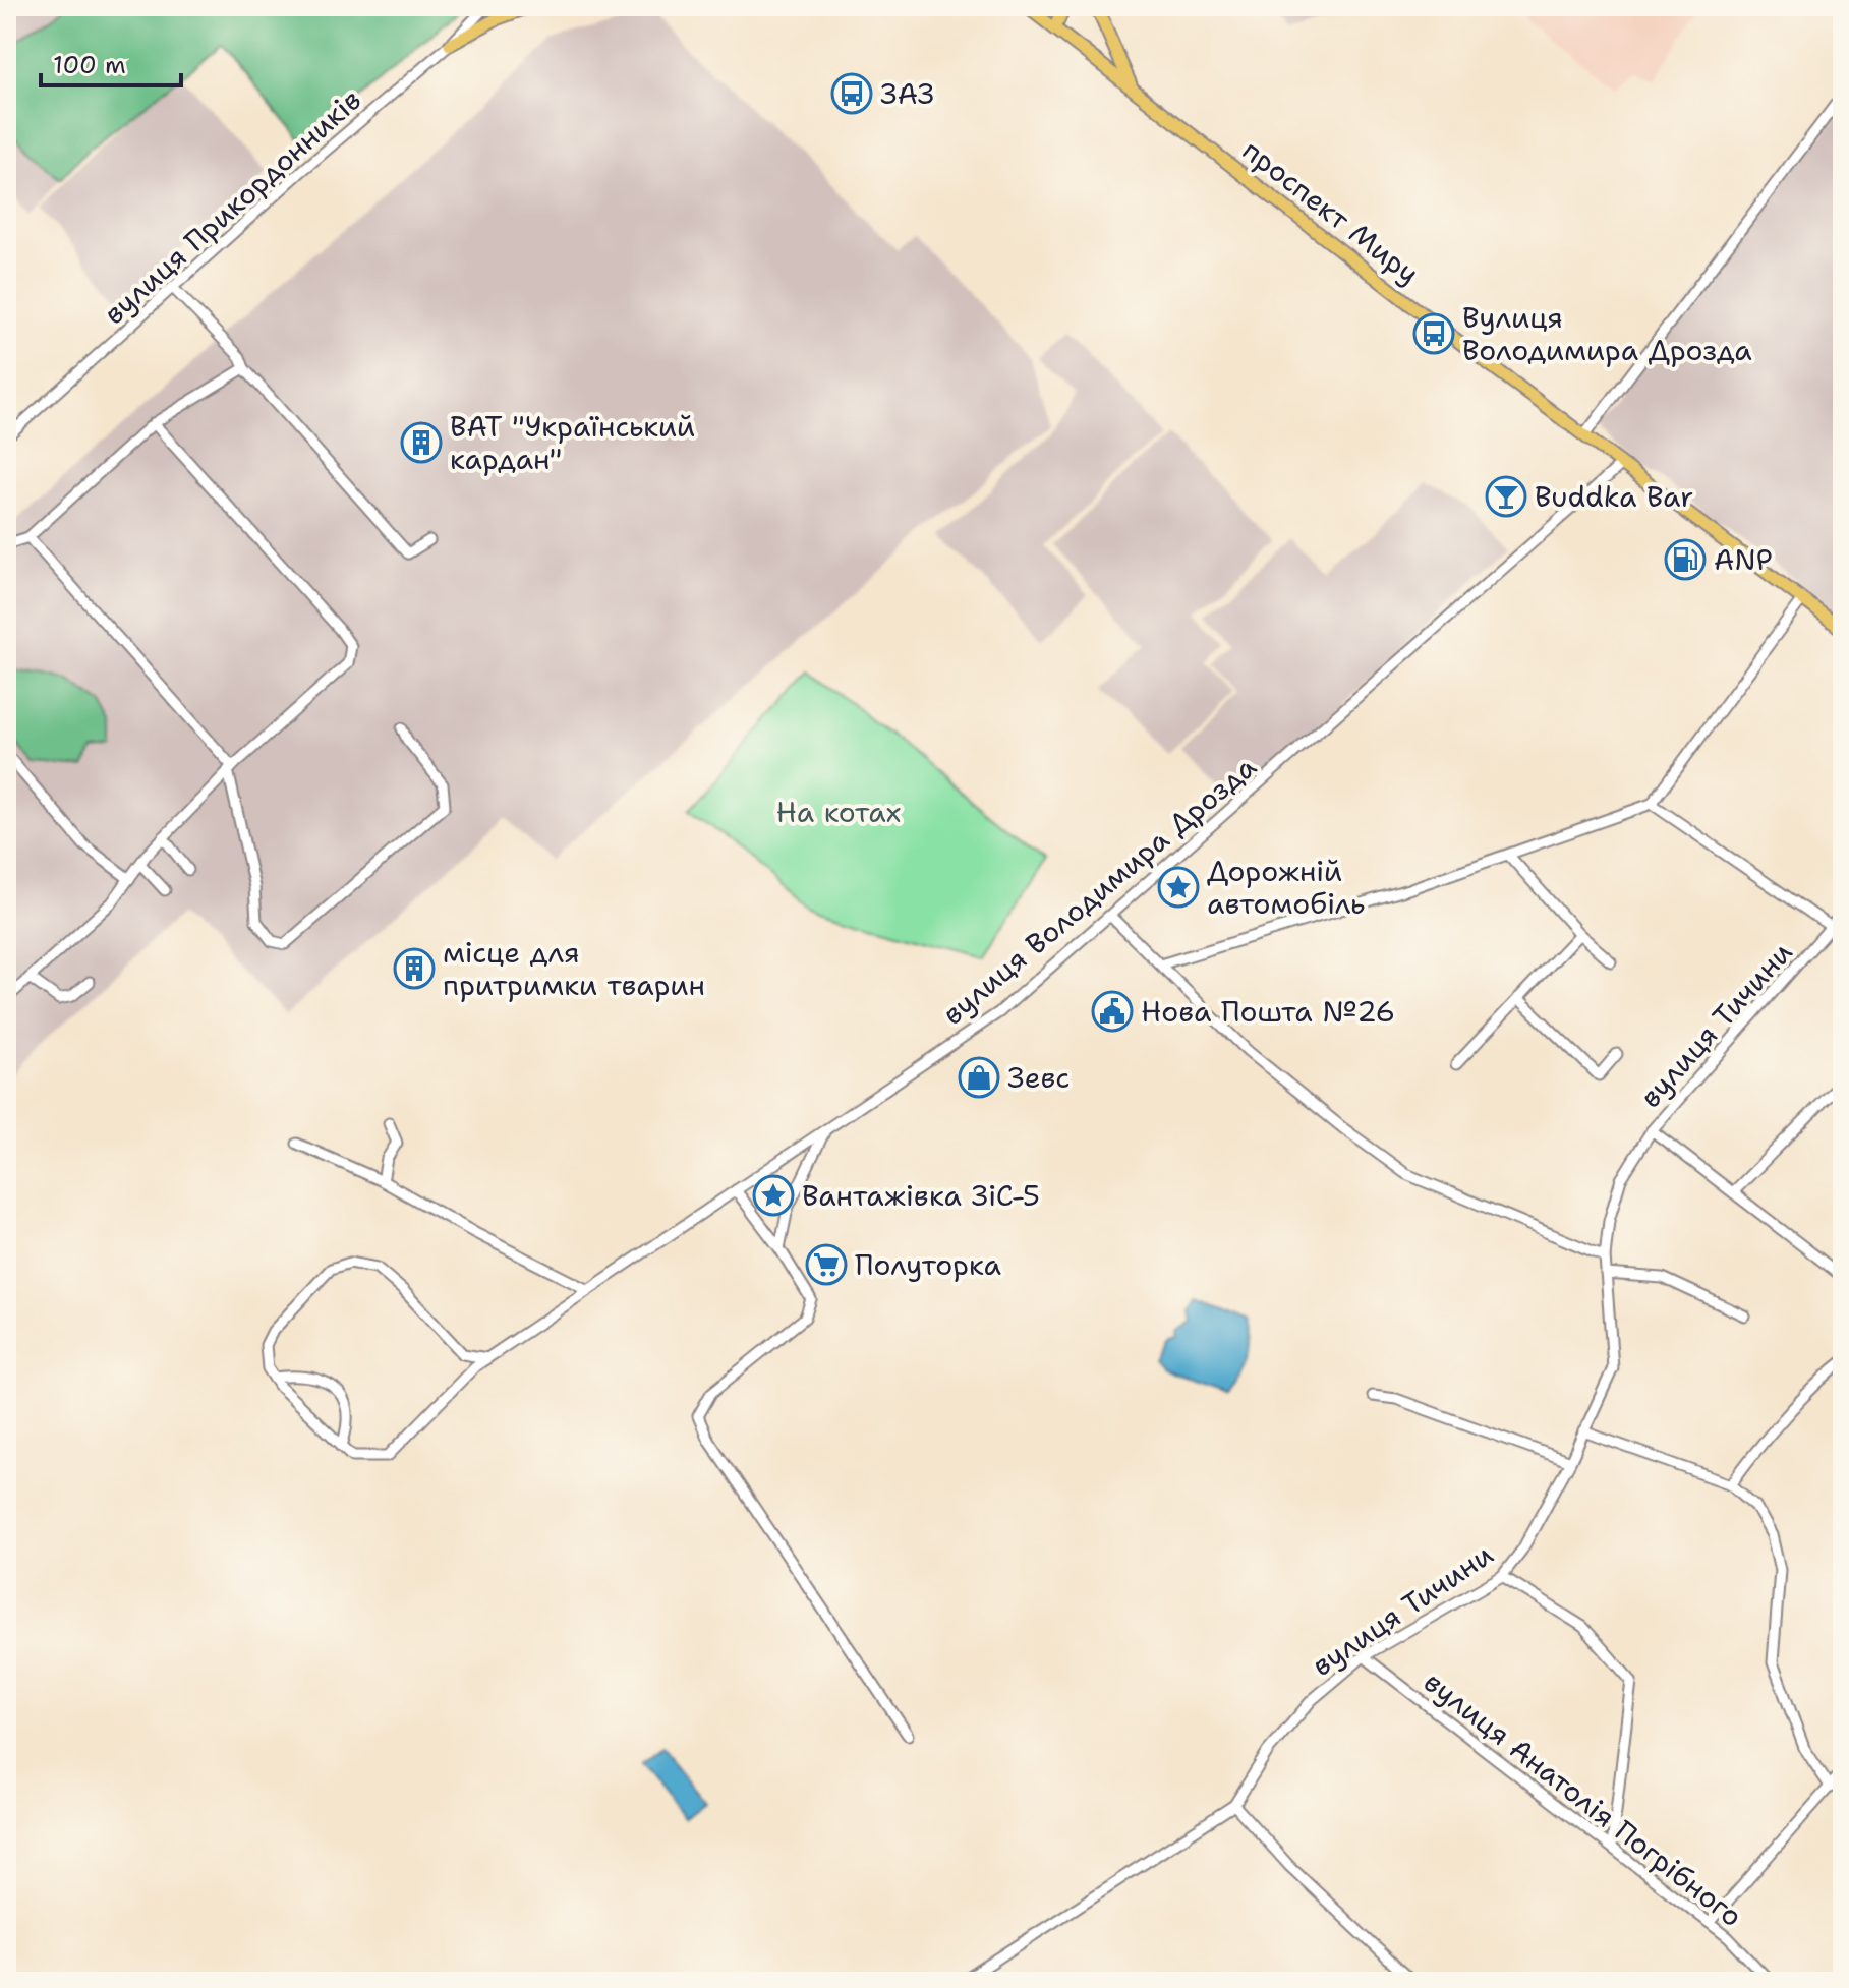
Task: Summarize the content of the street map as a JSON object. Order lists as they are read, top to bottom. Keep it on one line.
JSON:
{"streets":{"main road":["проспект Миру"],"street":["вулиця Прикордонників","вулиця Володимира Дрозда","вулиця Тичини","вулиця Анатолія Погрібного"]},"crossings":[["проспект Миру","вулиця Володимира Дрозда"],["вулиця Тичини","вулиця Анатолія Погрібного"]],"parks":["На котах"],"places":{"bus stop":["ЗАЗ","Вулиця Володимира Дрозда"],"building":["ВАТ \"Український кардан\"","місце для притримки тварин"],"bar":["Buddka Bar"],"fuel station":["ANP"],"place":["Дорожній автомобіль","Вантажівка ЗіС-5"],"public building":["Нова Пошта №26"],"shop":["Зевс"],"supermarket":["Полуторка"]},"scale_bar":"100 m"}
